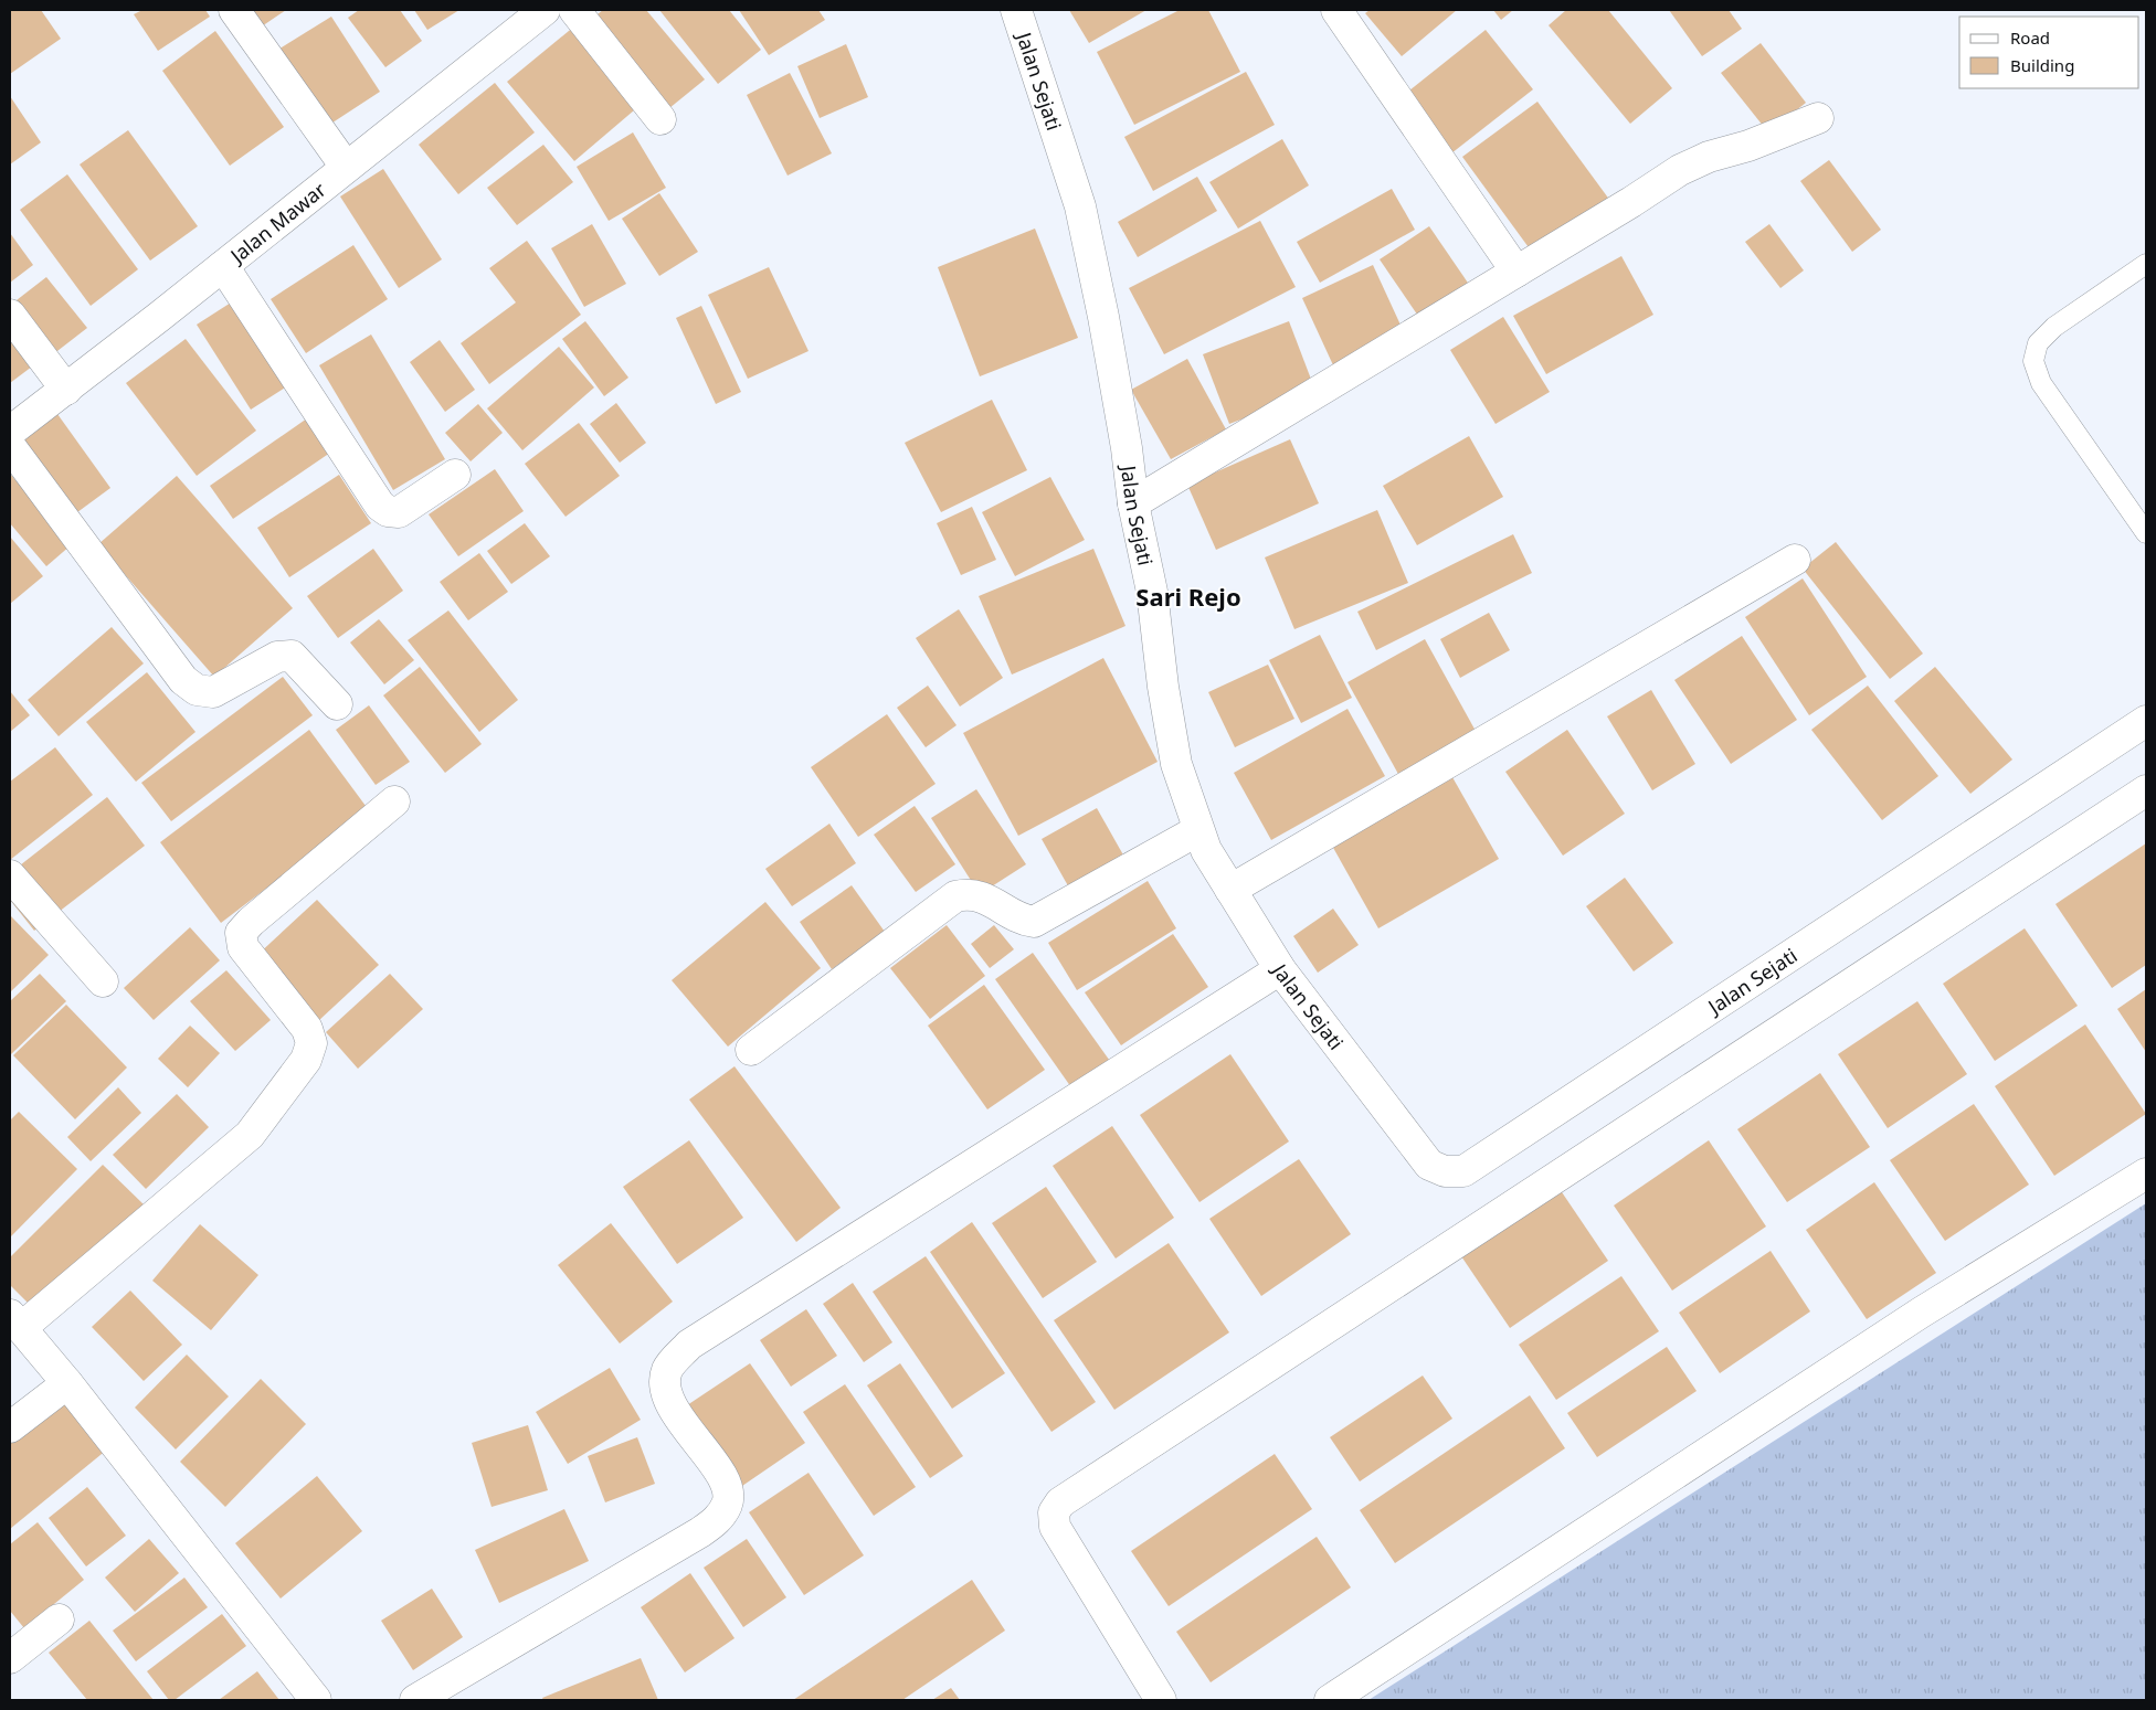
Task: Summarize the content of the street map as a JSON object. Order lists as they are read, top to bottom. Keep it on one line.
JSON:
{"streets":{"street":["Jalan Sejati","Jalan Mawar"]},"districts":["Sari Rejo"],"legend":["Road","Building"]}
